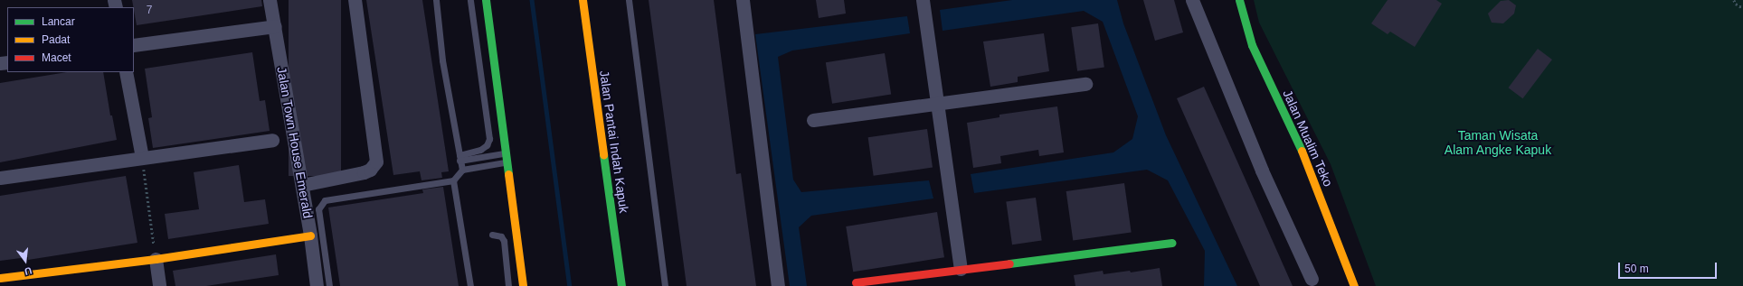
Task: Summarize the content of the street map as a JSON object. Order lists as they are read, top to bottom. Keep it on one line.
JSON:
{"streets":{"street":["Jalan Mualim Teko","Jalan Pantai Indah Kapuk","Jalan Town House Emerald"]},"parks":["Taman Wisata Alam Angke Kapuk"],"house_numbers":["7"],"legend":["Lancar","Padat","Macet"],"scale_bar":"50 m","north":"bottom"}
